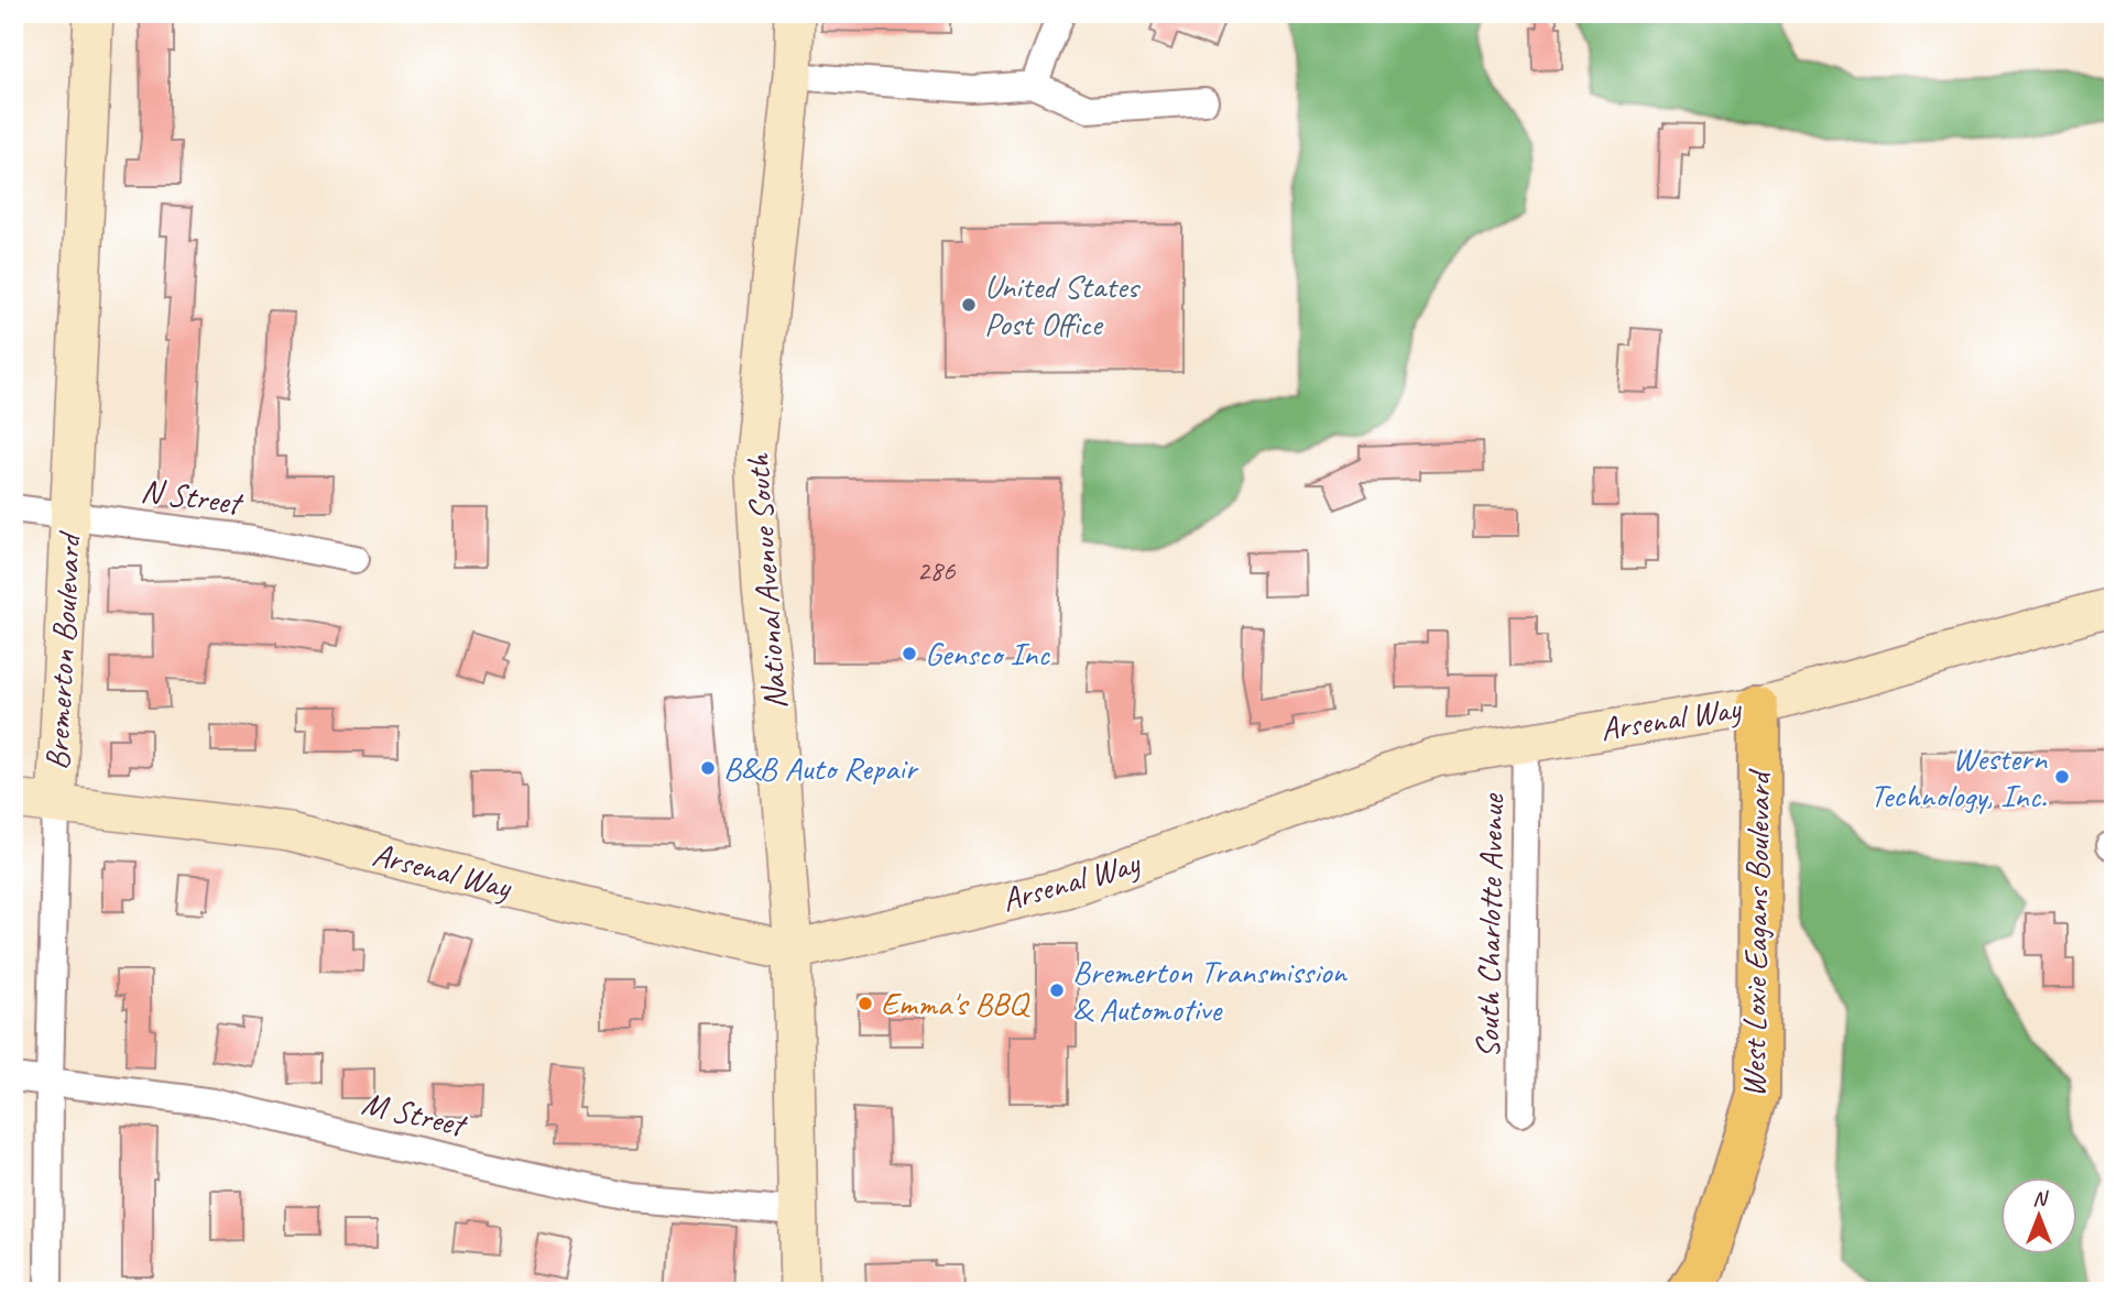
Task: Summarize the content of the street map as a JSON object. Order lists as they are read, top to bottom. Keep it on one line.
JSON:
{"streets":{"main road":["National Avenue South","Bremerton Boulevard","Arsenal Way","West Loxie Eagans Boulevard"],"street":["N Street","South Charlotte Avenue","M Street"]},"crossings":[["N Street","Bremerton Boulevard"],["National Avenue South","Arsenal Way"],["National Avenue South","M Street"],["Bremerton Boulevard","Arsenal Way"],["Bremerton Boulevard","M Street"],["Arsenal Way","South Charlotte Avenue"],["Arsenal Way","West Loxie Eagans Boulevard"]],"places":["United States Post Office","Gensco Inc","B&B Auto Repair","Western Technology, Inc.","Bremerton Transmission & Automotive","Emma's BBQ"],"house_numbers":["286"],"north":"top"}
